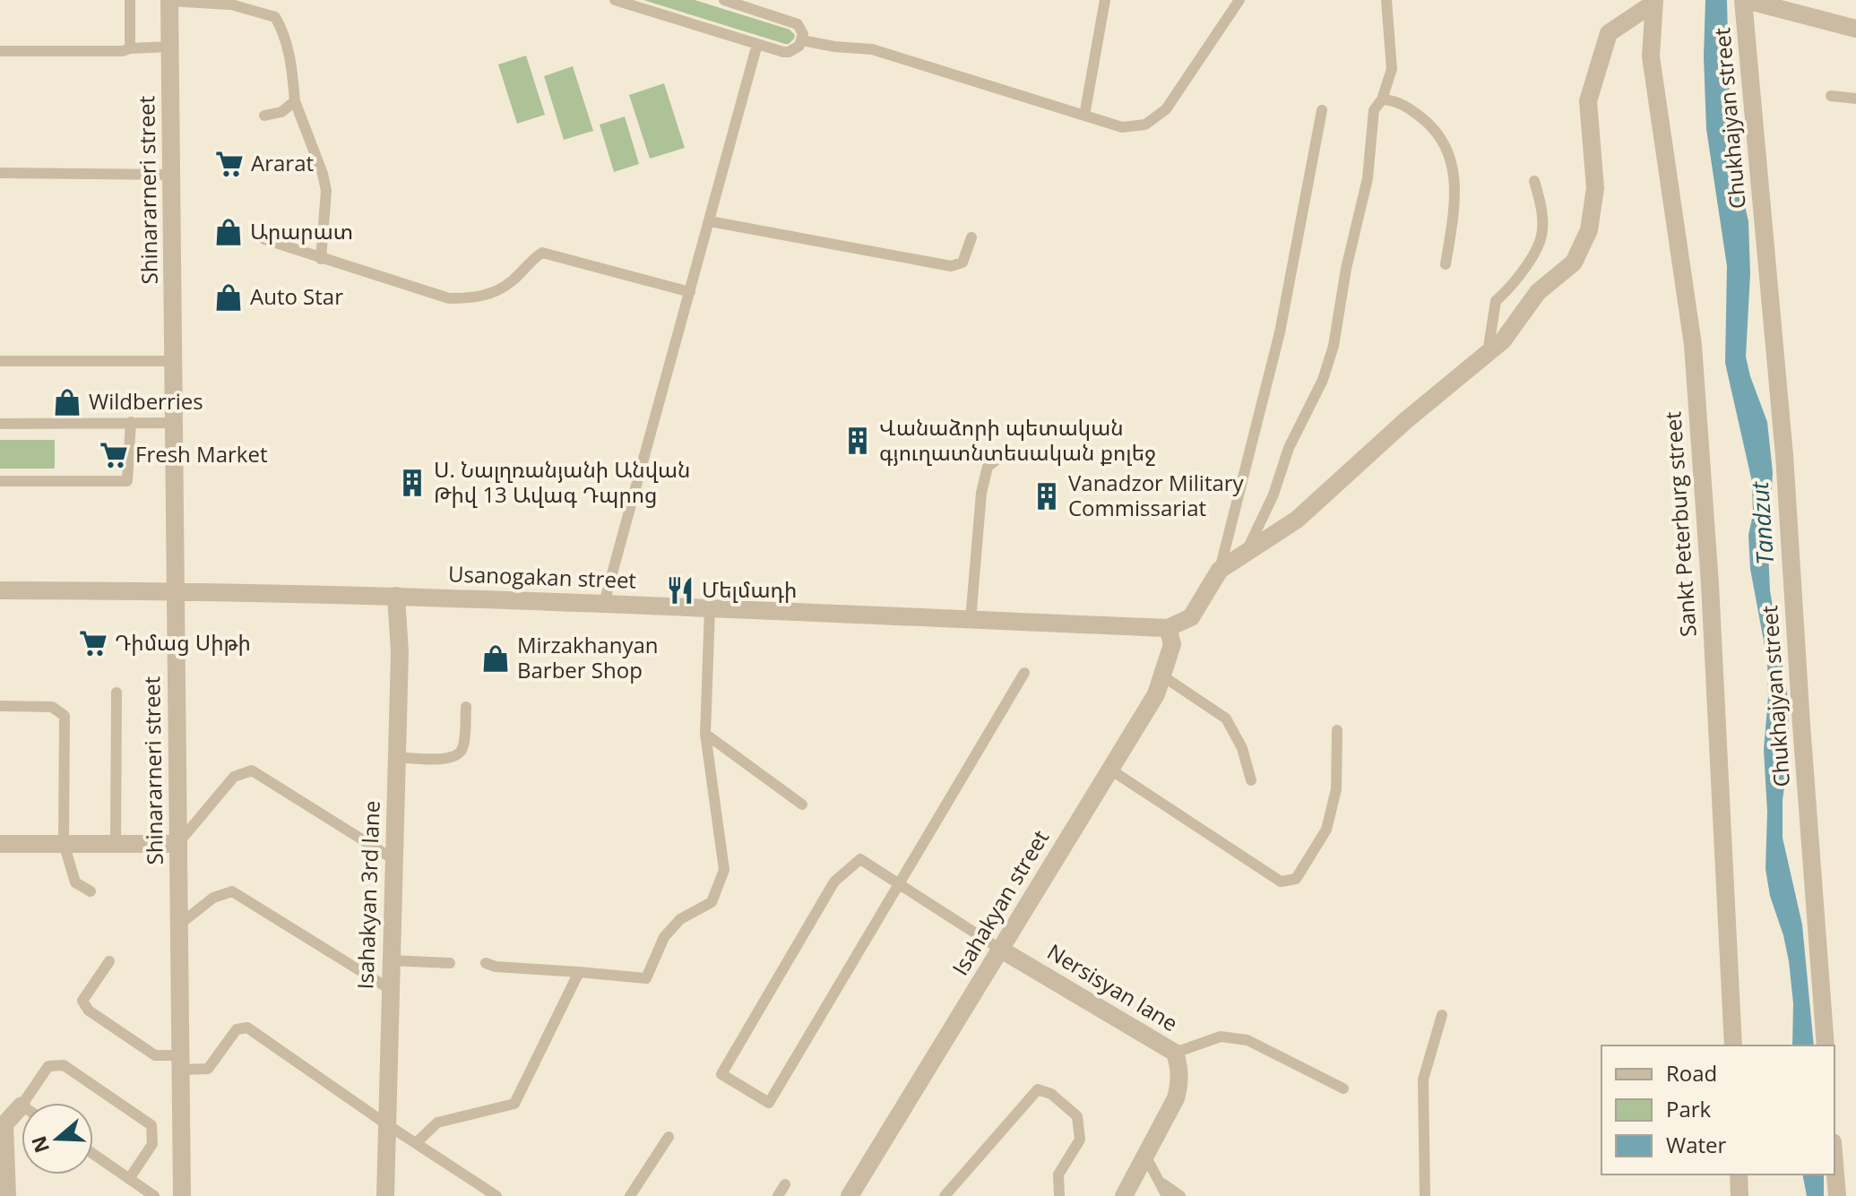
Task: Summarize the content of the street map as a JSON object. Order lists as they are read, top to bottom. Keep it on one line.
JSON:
{"streets":{"street":["Chukhajyan street","Shinararneri street","Sankt Peterburg street","Usanogakan street","Isahakyan 3rd lane","Isahakyan street","Nersisyan lane"]},"crossings":[["Shinararneri street","Usanogakan street"],["Usanogakan street","Isahakyan 3rd lane"],["Usanogakan street","Isahakyan street"],["Isahakyan street","Nersisyan lane"]],"water":["Tandzut"],"places":{"supermarket":["Ararat","Fresh Market","Դիմաց Սիթի"],"shop":["Արարատ","Auto Star","Wildberries","Mirzakhanyan Barber Shop"],"building":["Վանաձորի պետական գյուղատնտեսական քոլեջ","Ս. Նալղռանյանի Անվան Թիվ 13 Ավագ Դպրոց","Vanadzor Military Commissariat"],"restaurant":["Մելմադի"]},"legend":["Road","Park","Water"],"north":"left"}
